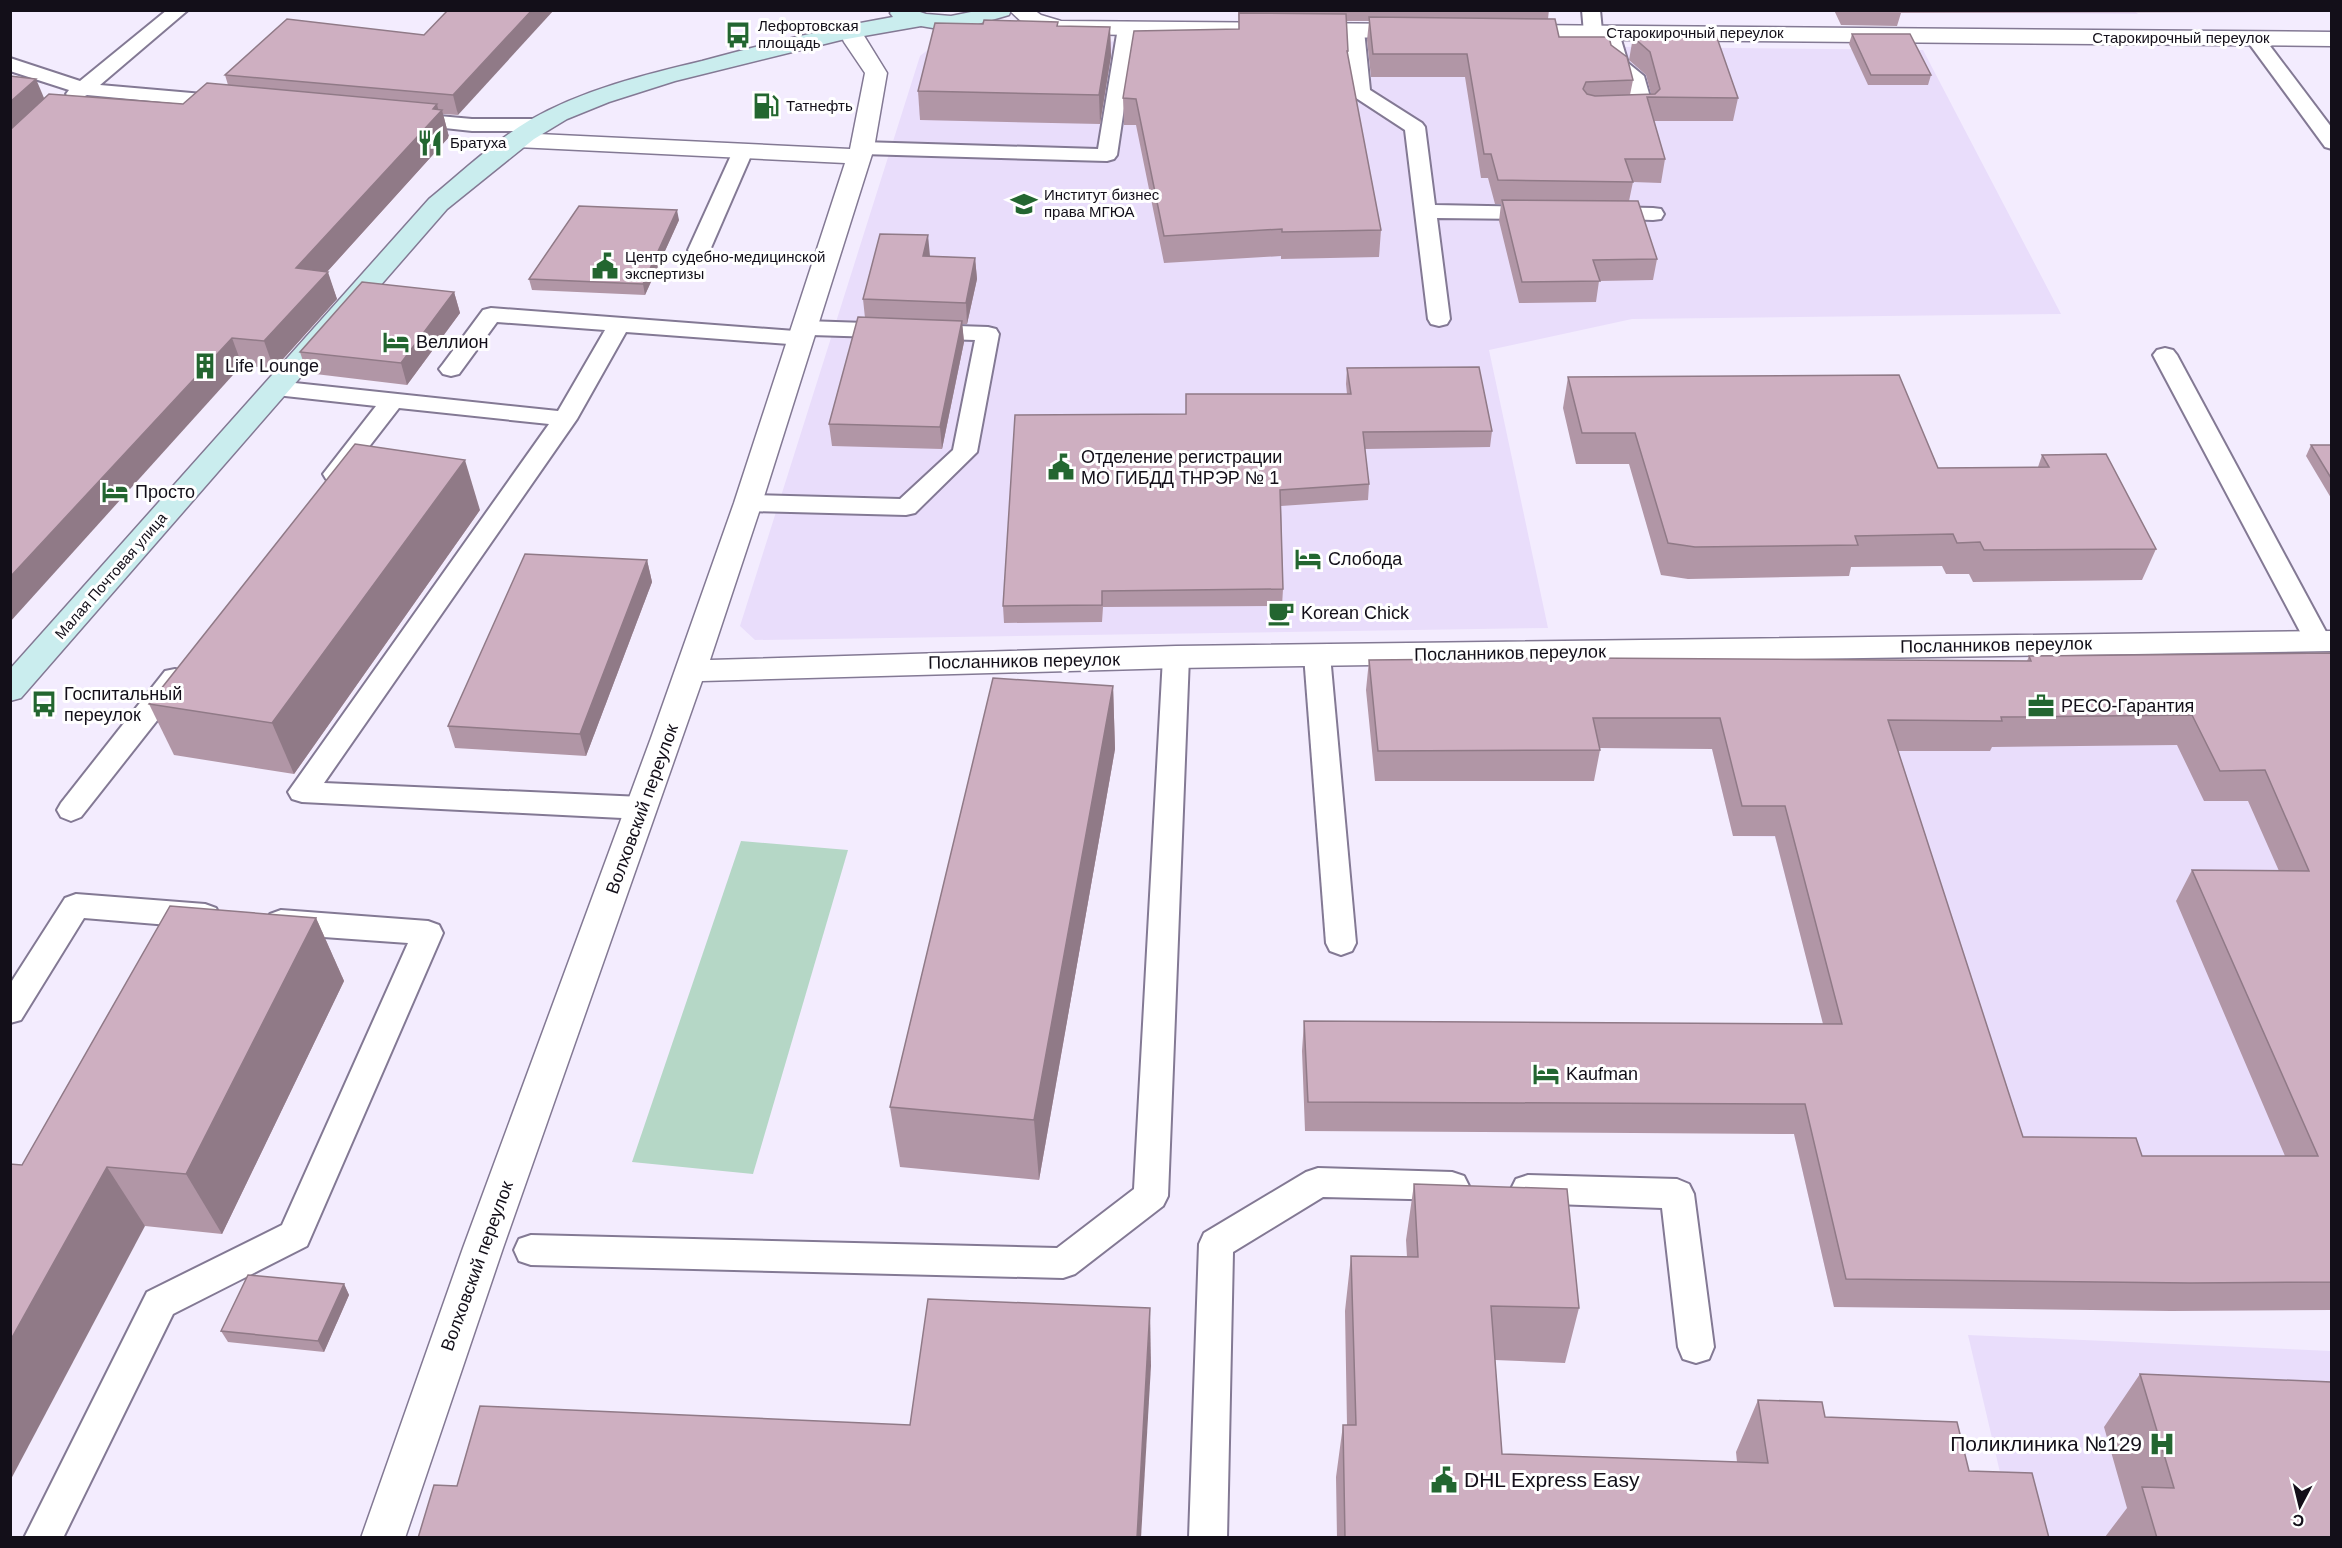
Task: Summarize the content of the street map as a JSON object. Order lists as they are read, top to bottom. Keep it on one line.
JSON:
{"streets":{"street":["Старокирочный переулок","Малая Почтовая улица","Посланников переулок","Волховский переулок"]},"crossings":[["Малая Почтовая улица","Волховский переулок"],["Посланников переулок","Волховский переулок"]],"places":{"bus stop":["Лефортовская площадь","Госпитальный переулок"],"fuel station":["Татнефть"],"restaurant":["Братуха"],"school or university":["Институт бизнес права МГЮА"],"public building":["Центр судебно-медицинской экспертизы","Отделение регистрации МО ГИБДД ТНРЭР № 1","DHL Express Easy"],"hotel":["Веллион","Просто","Слобода","Kaufman"],"building":["Life Lounge"],"cafe":["Korean Chick"],"office":["РЕСО-Гарантия"],"hospital":["Поликлиника №129"]},"north":"bottom"}
